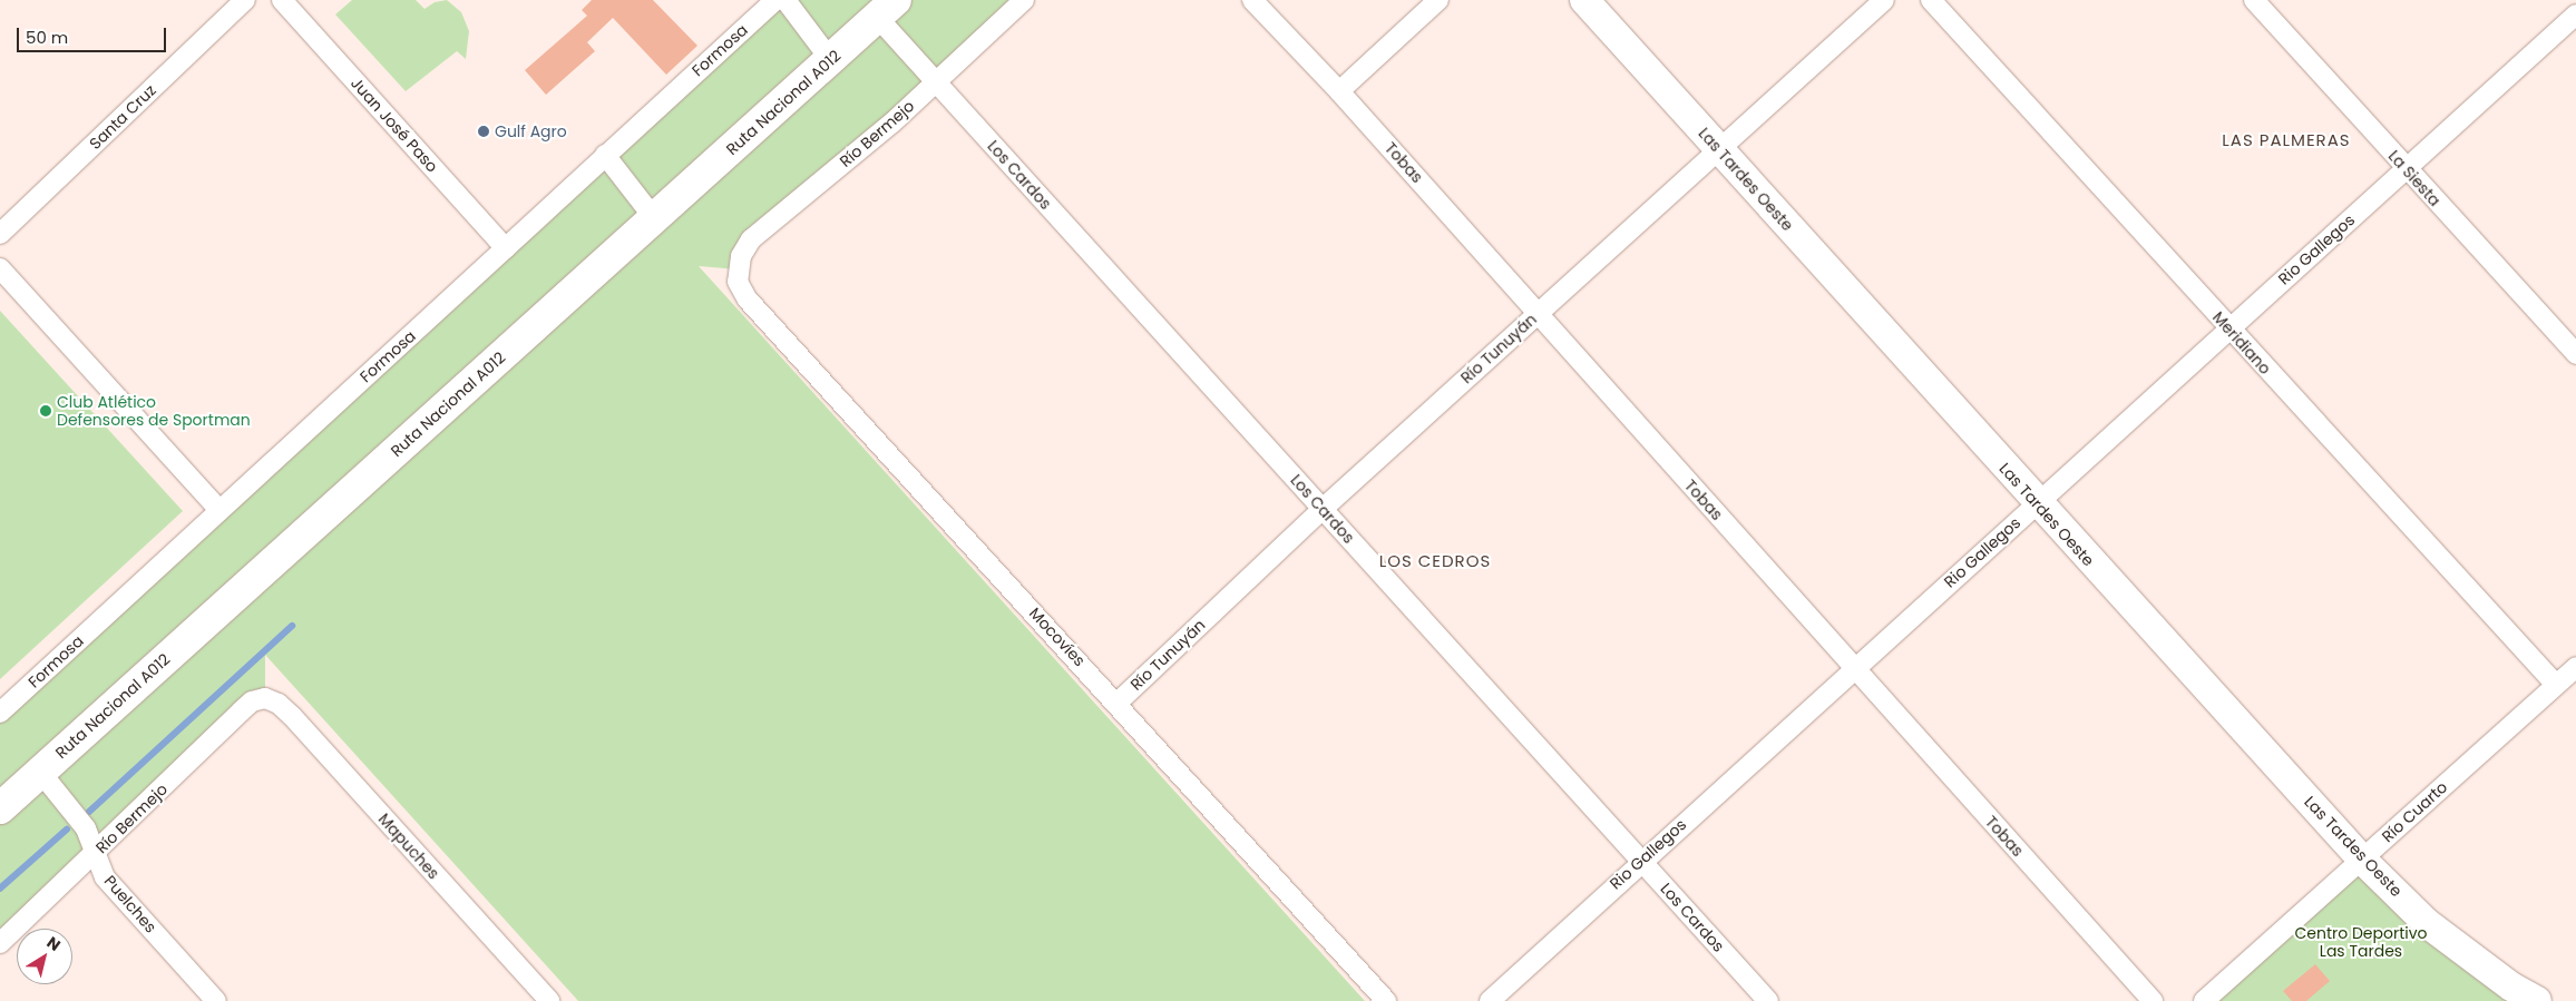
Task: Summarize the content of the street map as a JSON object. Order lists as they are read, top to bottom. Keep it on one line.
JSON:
{"streets":{"highway":["Ruta Nacional A012"],"street":["Formosa","Santa Cruz","Juan José Paso","Río Bermejo","Tobas","Los Cardos","La Siesta","Las Tardes Oeste","Rio Gallegos","Meridiano","Río Tunuyán","Mocovíes","Río Cuarto","Mapuches","Puelches"]},"crossings":[["Formosa","Juan José Paso"],["Ruta Nacional A012","Los Cardos"],["Ruta Nacional A012","Puelches"],["Río Bermejo","Los Cardos"],["Río Bermejo","Mocovíes"],["Río Bermejo","Mapuches"],["Río Bermejo","Puelches"],["Tobas","Rio Gallegos"],["Tobas","Río Tunuyán"],["Los Cardos","Rio Gallegos"],["Los Cardos","Río Tunuyán"],["La Siesta","Rio Gallegos"],["Las Tardes Oeste","Rio Gallegos"],["Las Tardes Oeste","Río Tunuyán"],["Las Tardes Oeste","Río Cuarto"],["Rio Gallegos","Meridiano"],["Meridiano","Río Cuarto"],["Río Tunuyán","Mocovíes"]],"districts":["LAS PALMERAS","LOS CEDROS"],"parks":["Centro Deportivo Las Tardes"],"places":["Gulf Agro","Club Atlético Defensores de Sportman"],"scale_bar":"50 m","north":"top right"}
